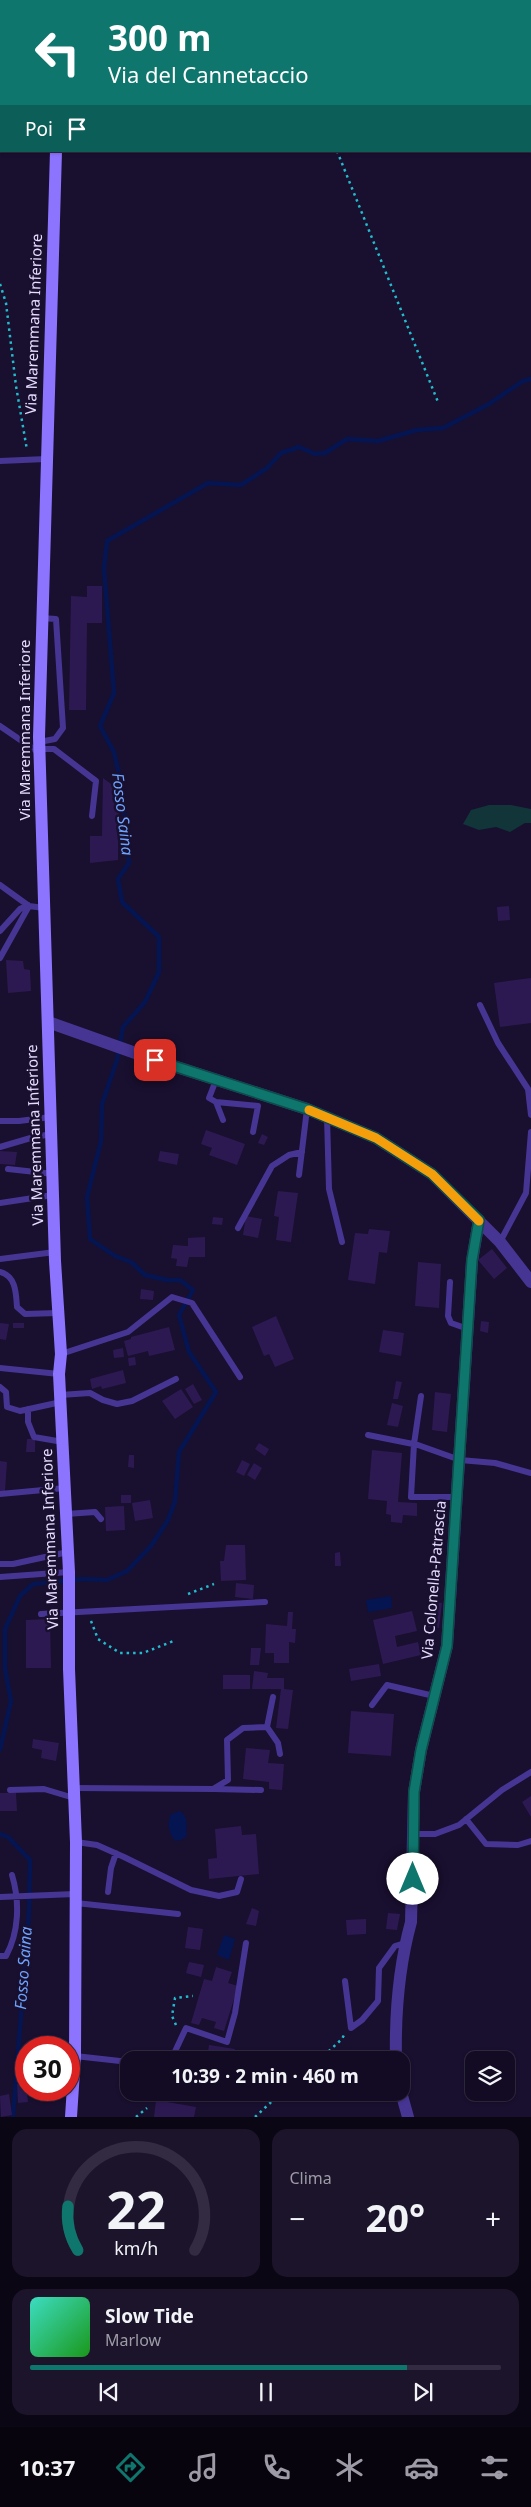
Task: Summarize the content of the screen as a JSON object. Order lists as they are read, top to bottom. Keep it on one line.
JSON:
{"streets":{"main road":["Via Maremmana Inferiore"],"street":["Via Colonella-Patrascia"]},"water":["Fosso Saina"],"page":{"turn":["300 m","Via del Cannetaccio"],"then":"Poi","limit":"30","trip":"10:39 · 2 min · 460 m","tile":"Clima","heat":["−","20°","+"],"song":["Slow Tide","Marlow"],"tabs":"10:37","gauge":["22","km/h"]}}
